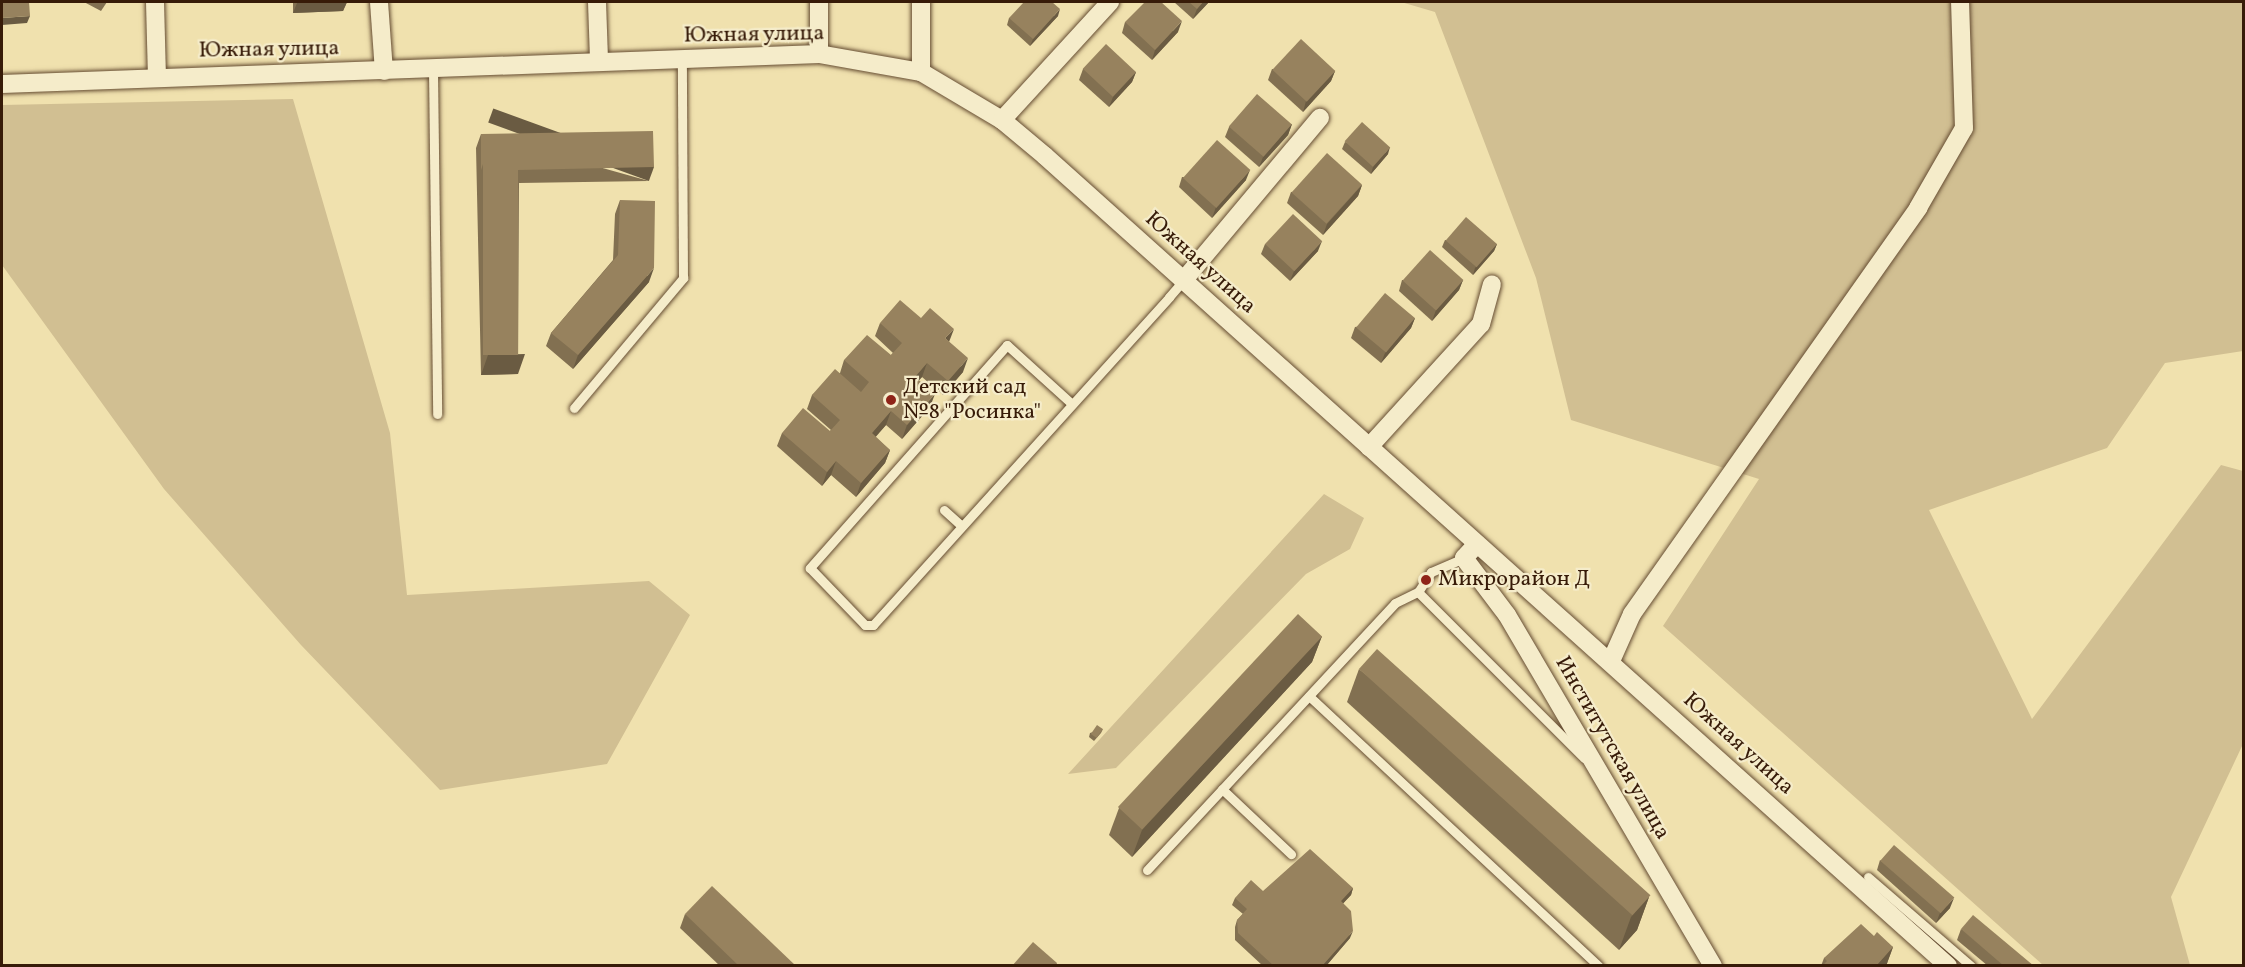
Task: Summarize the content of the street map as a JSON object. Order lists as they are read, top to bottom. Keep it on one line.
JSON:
{"streets":{"street":["Южная улица","Институтская улица"]},"places":["Детский сад №8 \"Росинка\"","Микрорайон Д"]}
